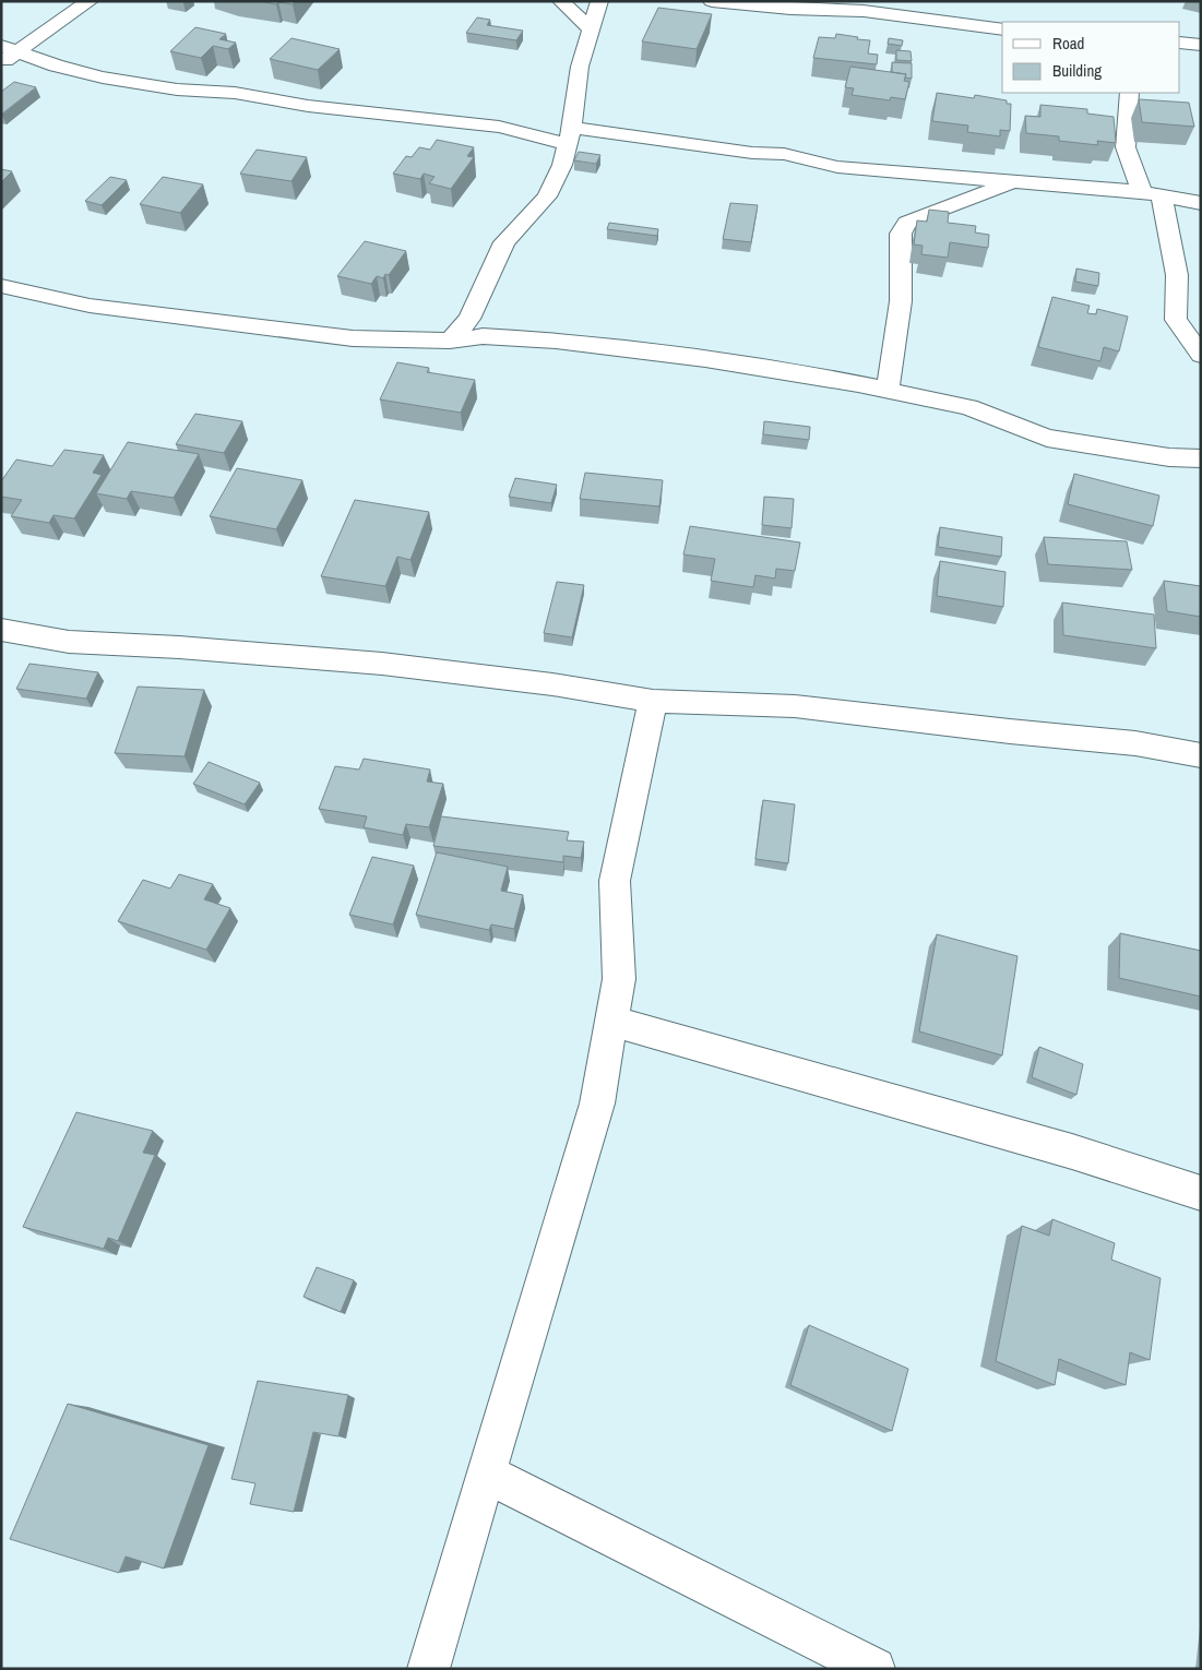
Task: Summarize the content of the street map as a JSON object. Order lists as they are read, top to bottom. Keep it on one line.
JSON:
{"legend":["Road","Building"]}
